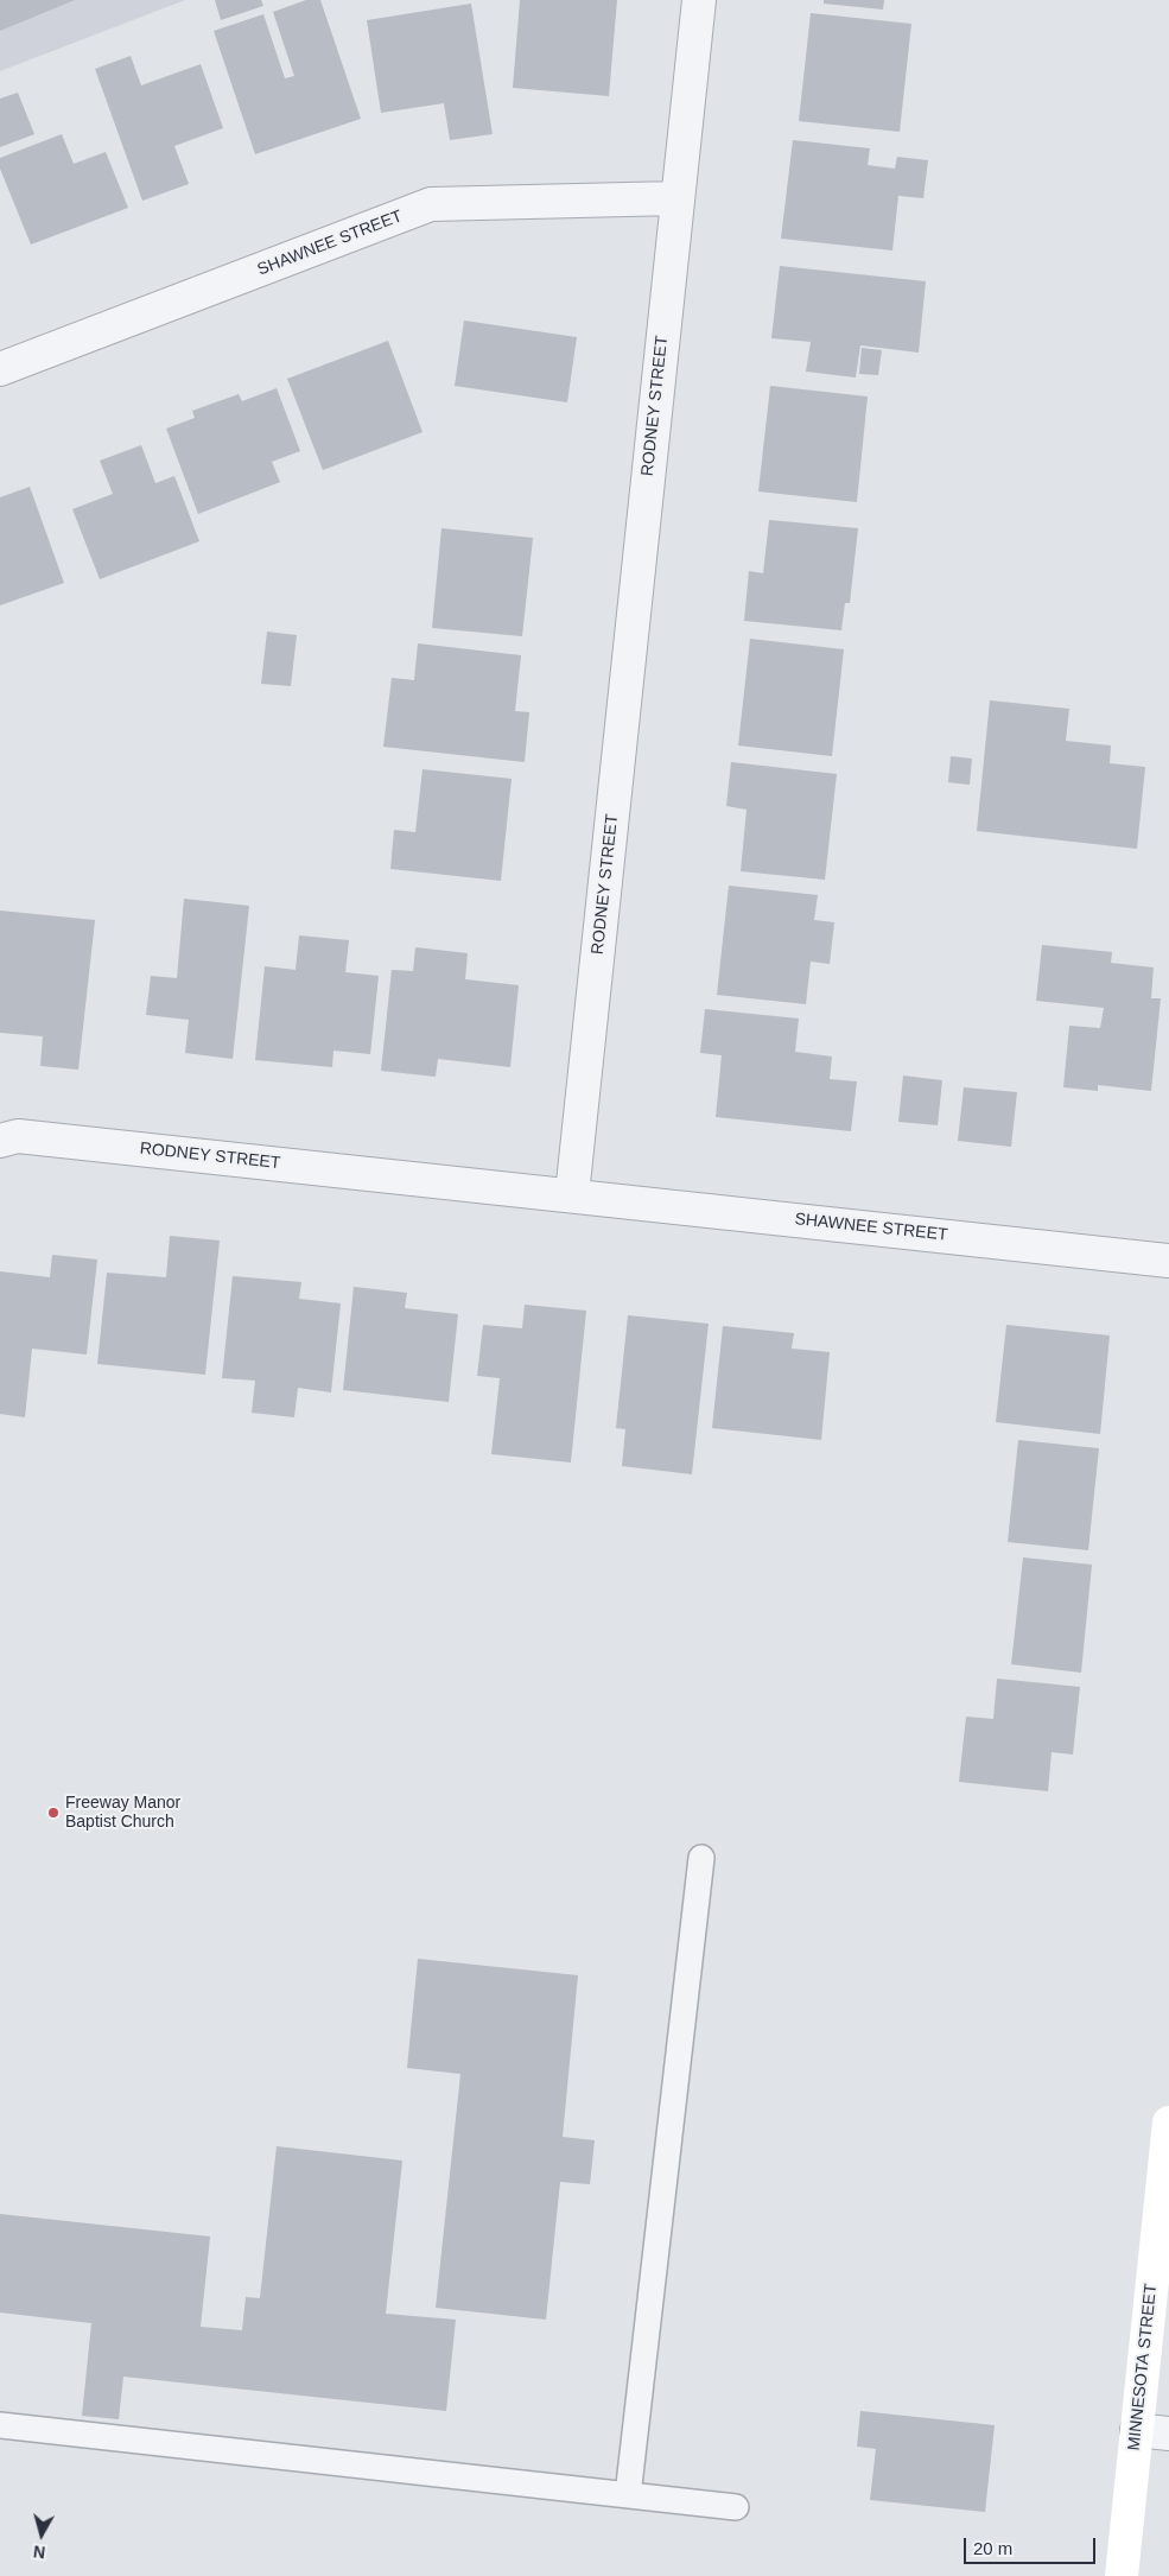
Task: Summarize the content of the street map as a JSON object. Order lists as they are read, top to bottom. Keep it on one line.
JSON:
{"streets":{"street":["SHAWNEE STREET","RODNEY STREET","MINNESOTA STREET"]},"crossings":[["SHAWNEE STREET","RODNEY STREET"]],"places":["Freeway Manor Baptist Church"],"scale_bar":"20 m","north":"bottom"}
